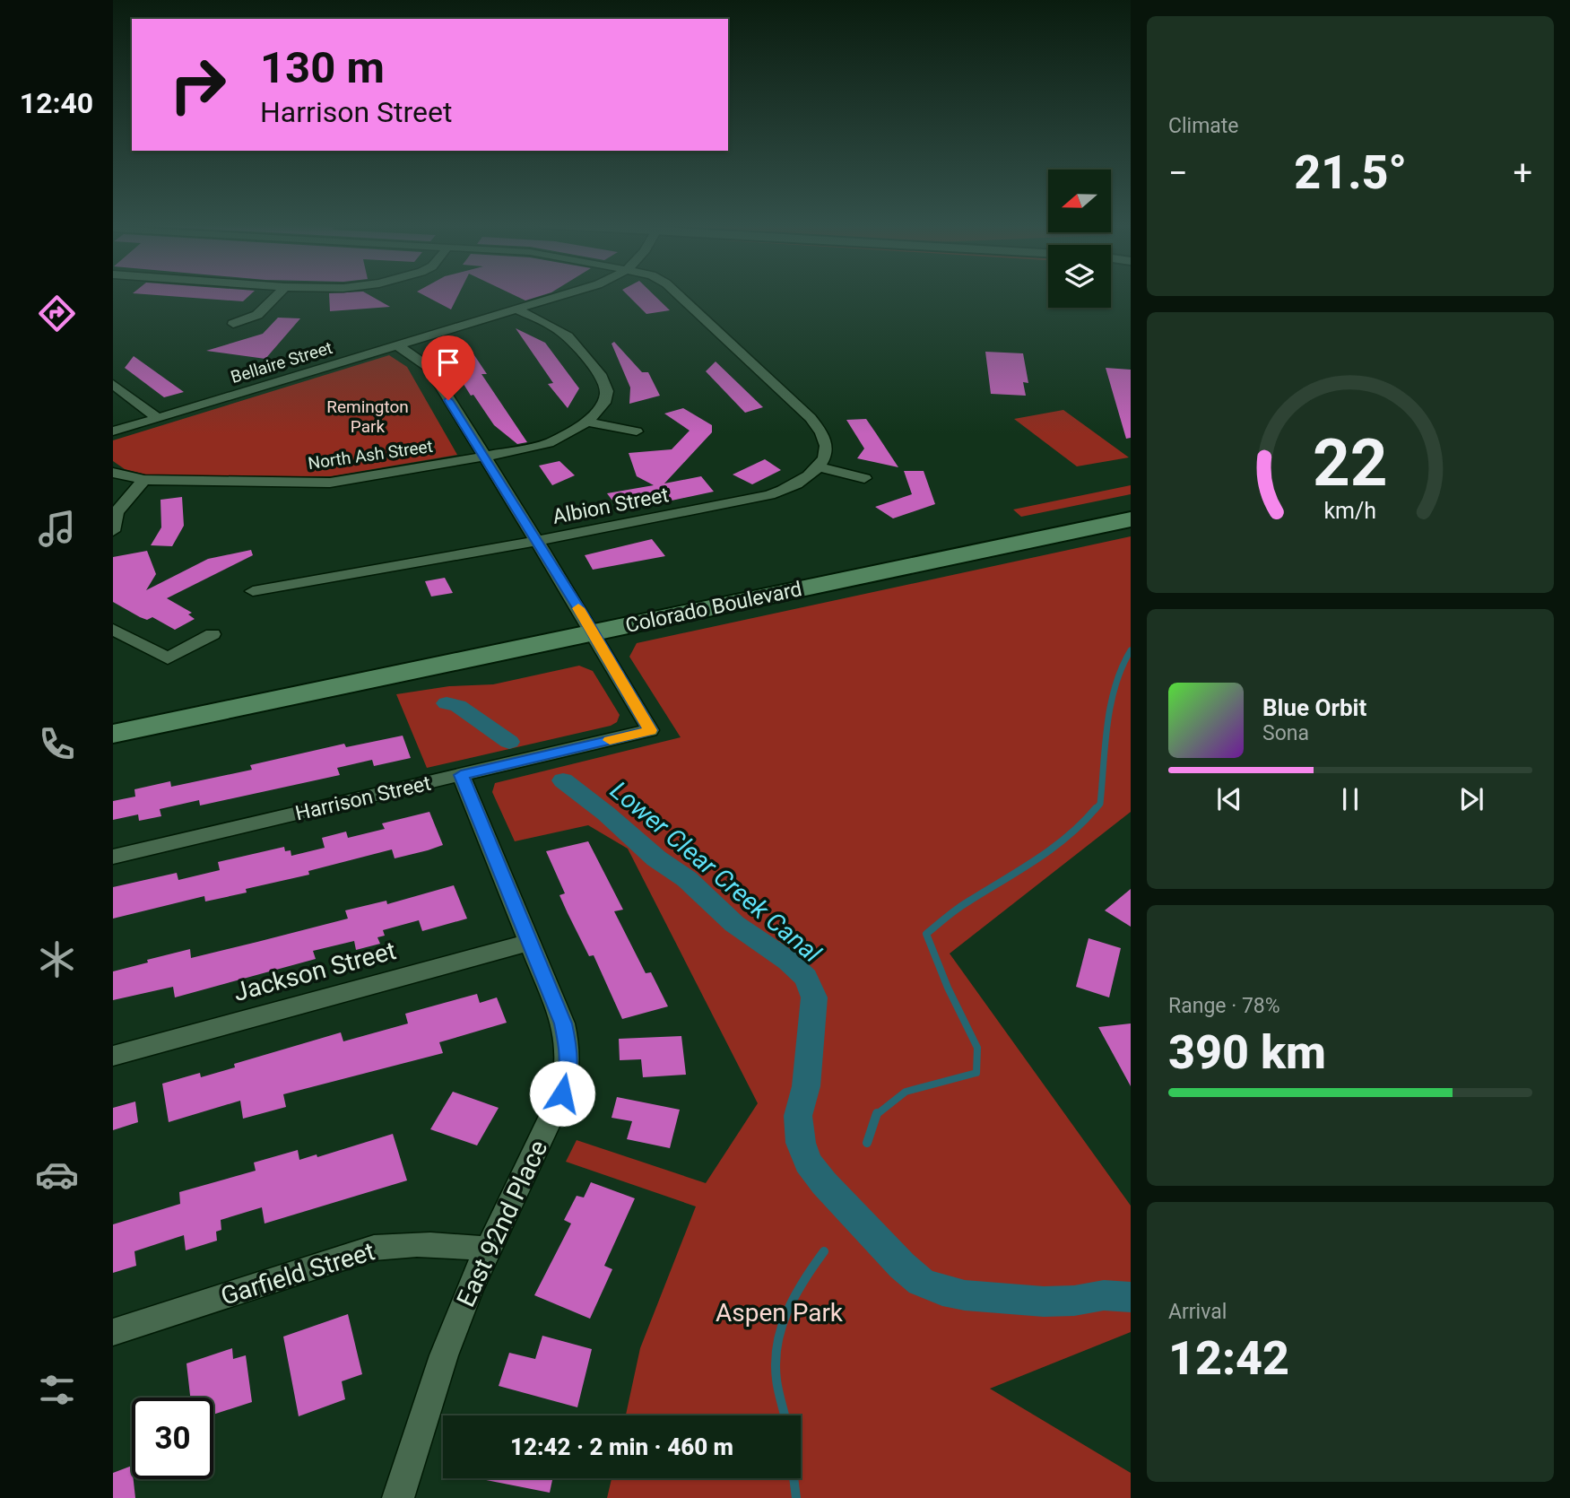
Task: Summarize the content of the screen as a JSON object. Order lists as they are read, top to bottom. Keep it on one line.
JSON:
{"streets":{"main road":["Colorado Boulevard"],"street":["Bellaire Street","North Ash Street","Albion Street","Harrison Street","Jackson Street","East 92nd Place","Garfield Street"]},"crossings":[["Colorado Boulevard","Harrison Street"],["Harrison Street","East 92nd Place"],["Jackson Street","East 92nd Place"],["East 92nd Place","Garfield Street"]],"water":["Lower Clear Creek Canal"],"parks":["Remington Park","Aspen Park"],"north":"left","page":{"tabs":"12:40","tile":["Climate",["Range · 78%","390 km"],["Arrival","12:42"]],"turn":["130 m","Harrison Street"],"heat":["−","21.5°","+"],"song":["Blue Orbit","Sona"],"limit":"30","trip":"12:42 · 2 min · 460 m","gauge":["22","km/h"]}}
